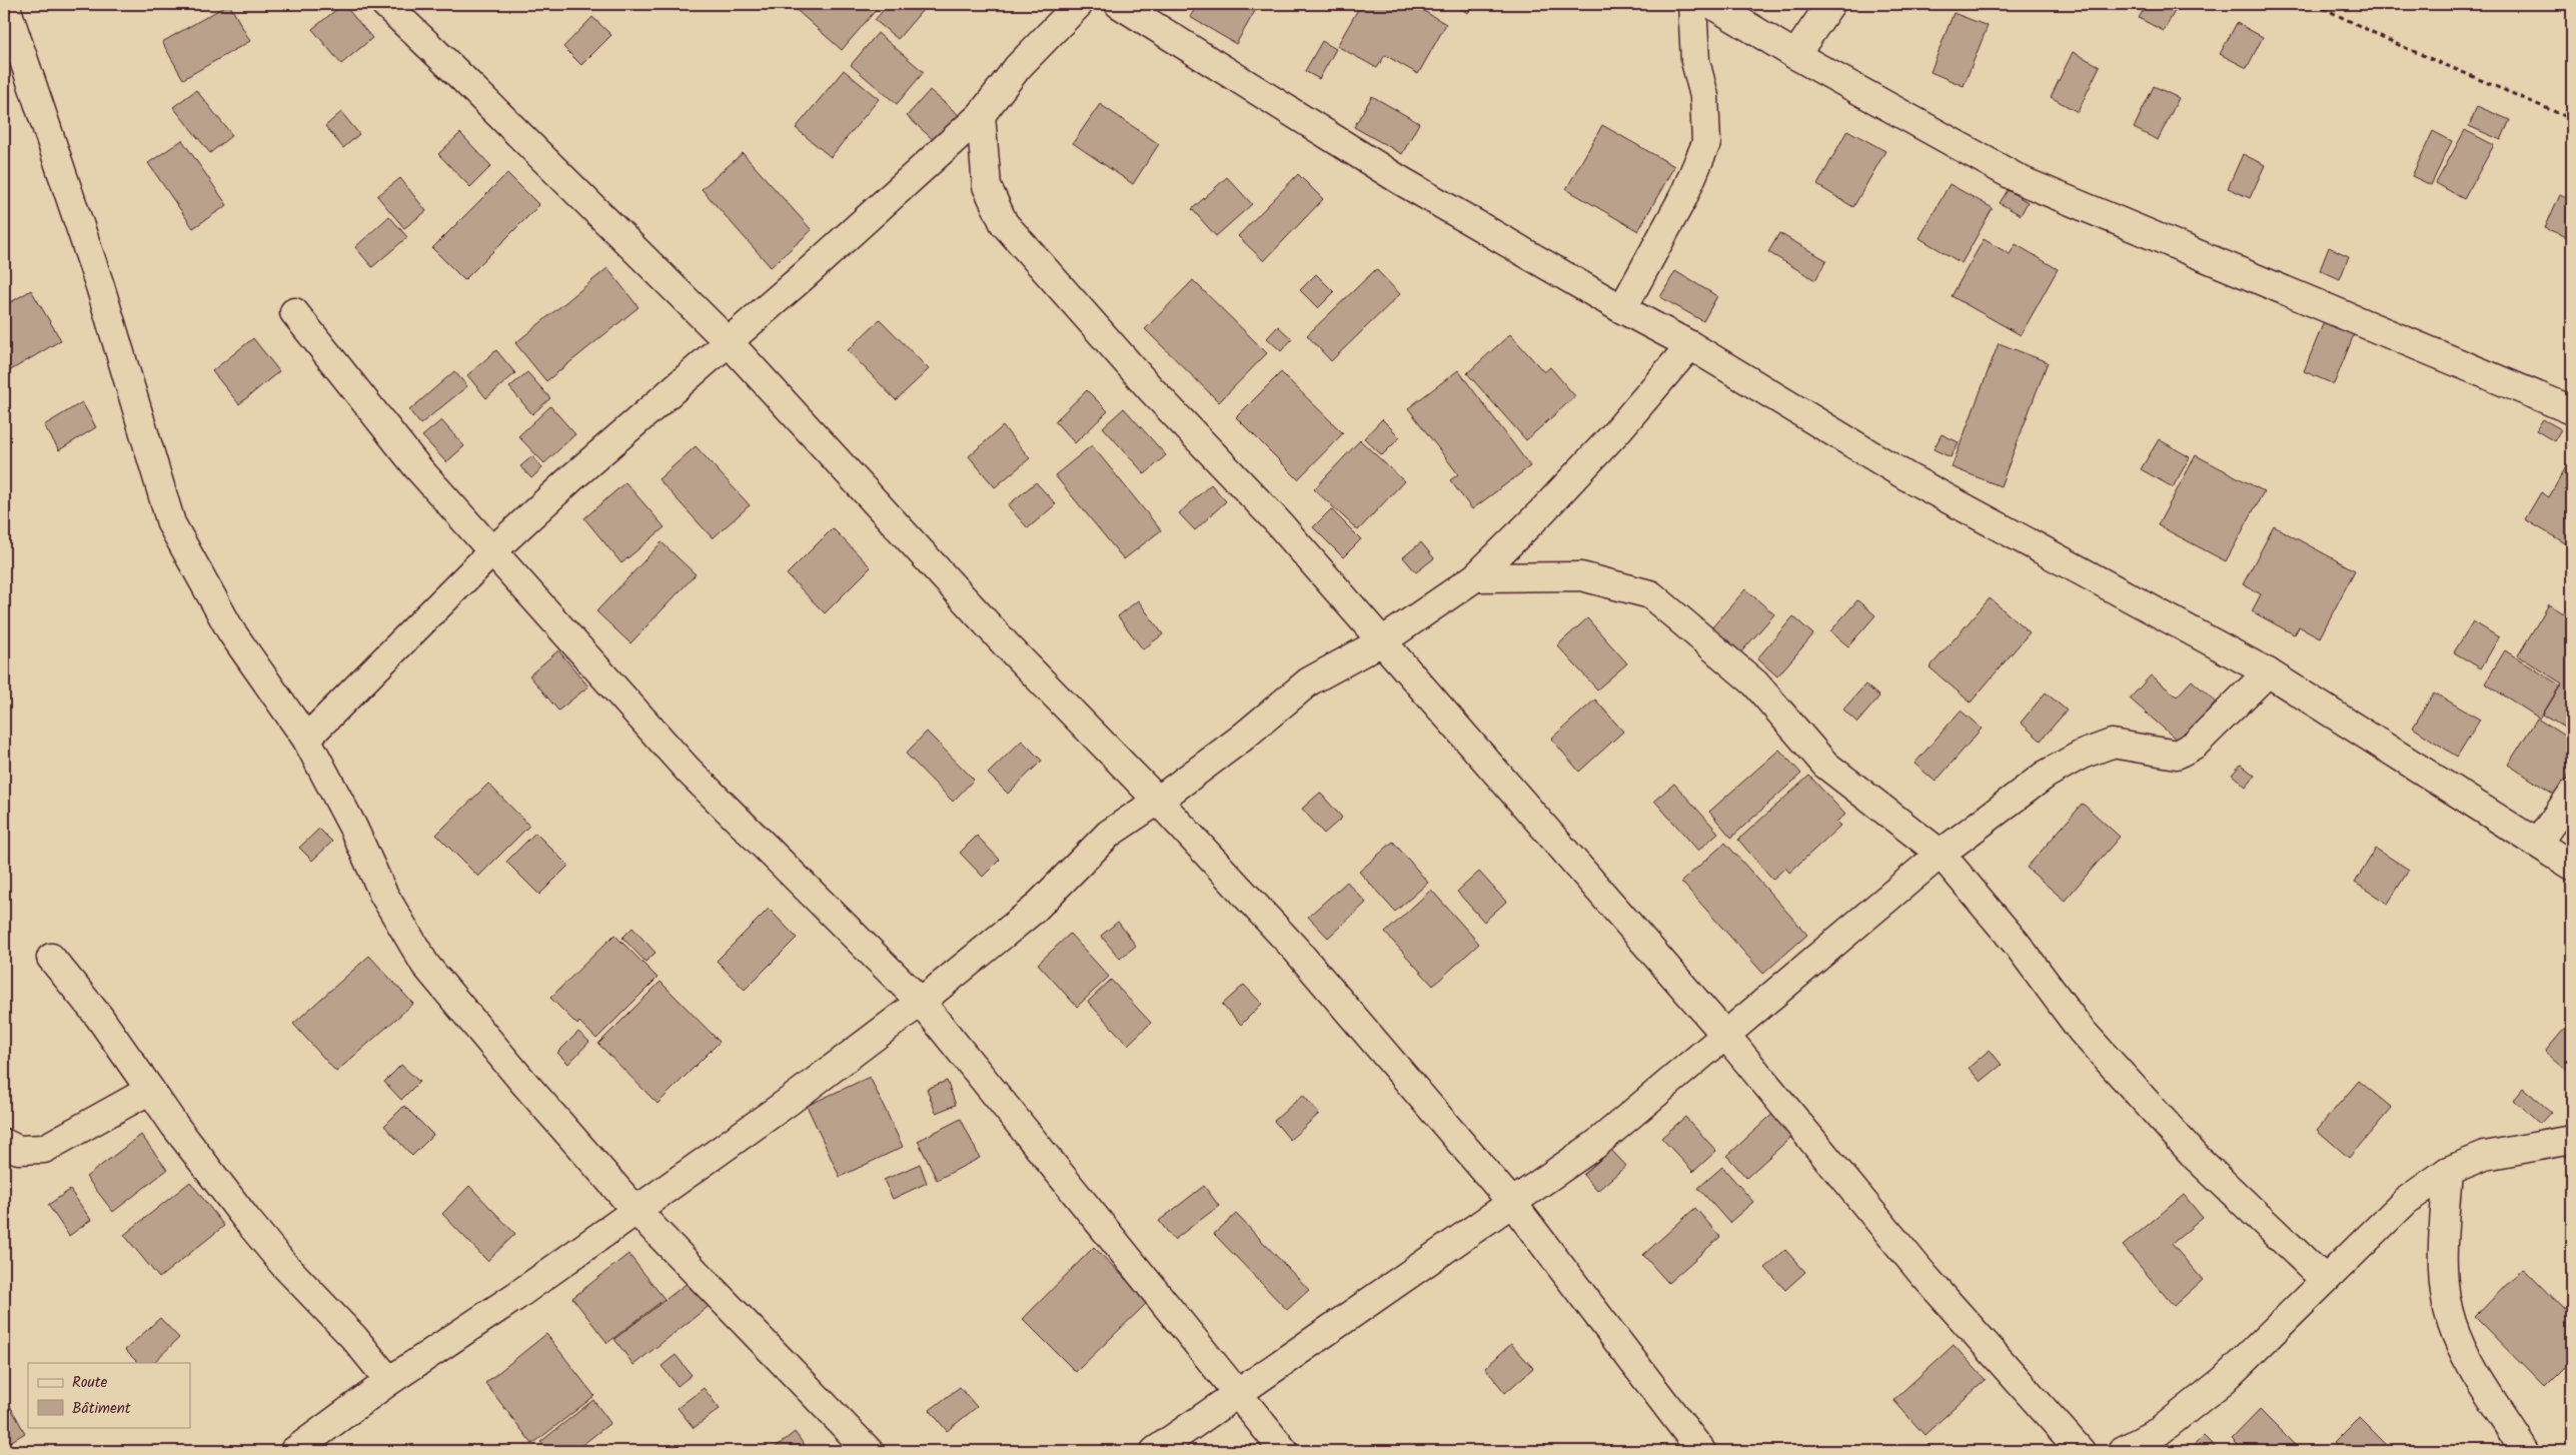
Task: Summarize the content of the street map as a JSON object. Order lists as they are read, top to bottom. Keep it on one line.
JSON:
{"legend":["Route","Bâtiment"]}
